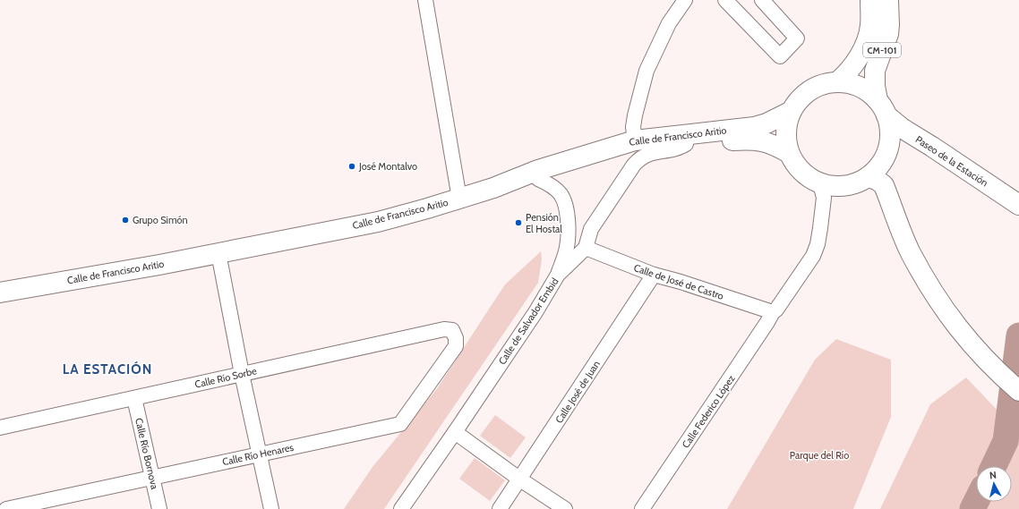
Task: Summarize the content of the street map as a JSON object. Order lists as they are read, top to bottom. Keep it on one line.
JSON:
{"streets":{"main road":["CM-101","Calle de Francisco Aritio","Paseo de la Estación"],"street":["Calle de José de Castro","Calle de Salvador Embid","Calle Río Sorbe","Calle José de Juan","Calle Federico López","Calle Río Bornova","Calle Río Henares"]},"crossings":[["CM-101","Calle de Francisco Aritio"],["CM-101","Paseo de la Estación"],["CM-101","Calle Federico López"],["Calle de Francisco Aritio","Paseo de la Estación"],["Calle de Francisco Aritio","Calle de Salvador Embid"],["Calle de Francisco Aritio","Calle Federico López"],["Paseo de la Estación","Calle Federico López"],["Calle de José de Castro","Calle de Salvador Embid"],["Calle de José de Castro","Calle José de Juan"],["Calle de José de Castro","Calle Federico López"],["Calle Río Sorbe","Calle Río Bornova"],["Calle Río Sorbe","Calle Río Henares"],["Calle Río Bornova","Calle Río Henares"]],"districts":["LA ESTACIÓN"],"parks":["Parque del Río"],"places":["José Montalvo","Grupo Simón","Pensión El Hostal"],"north":"top"}
